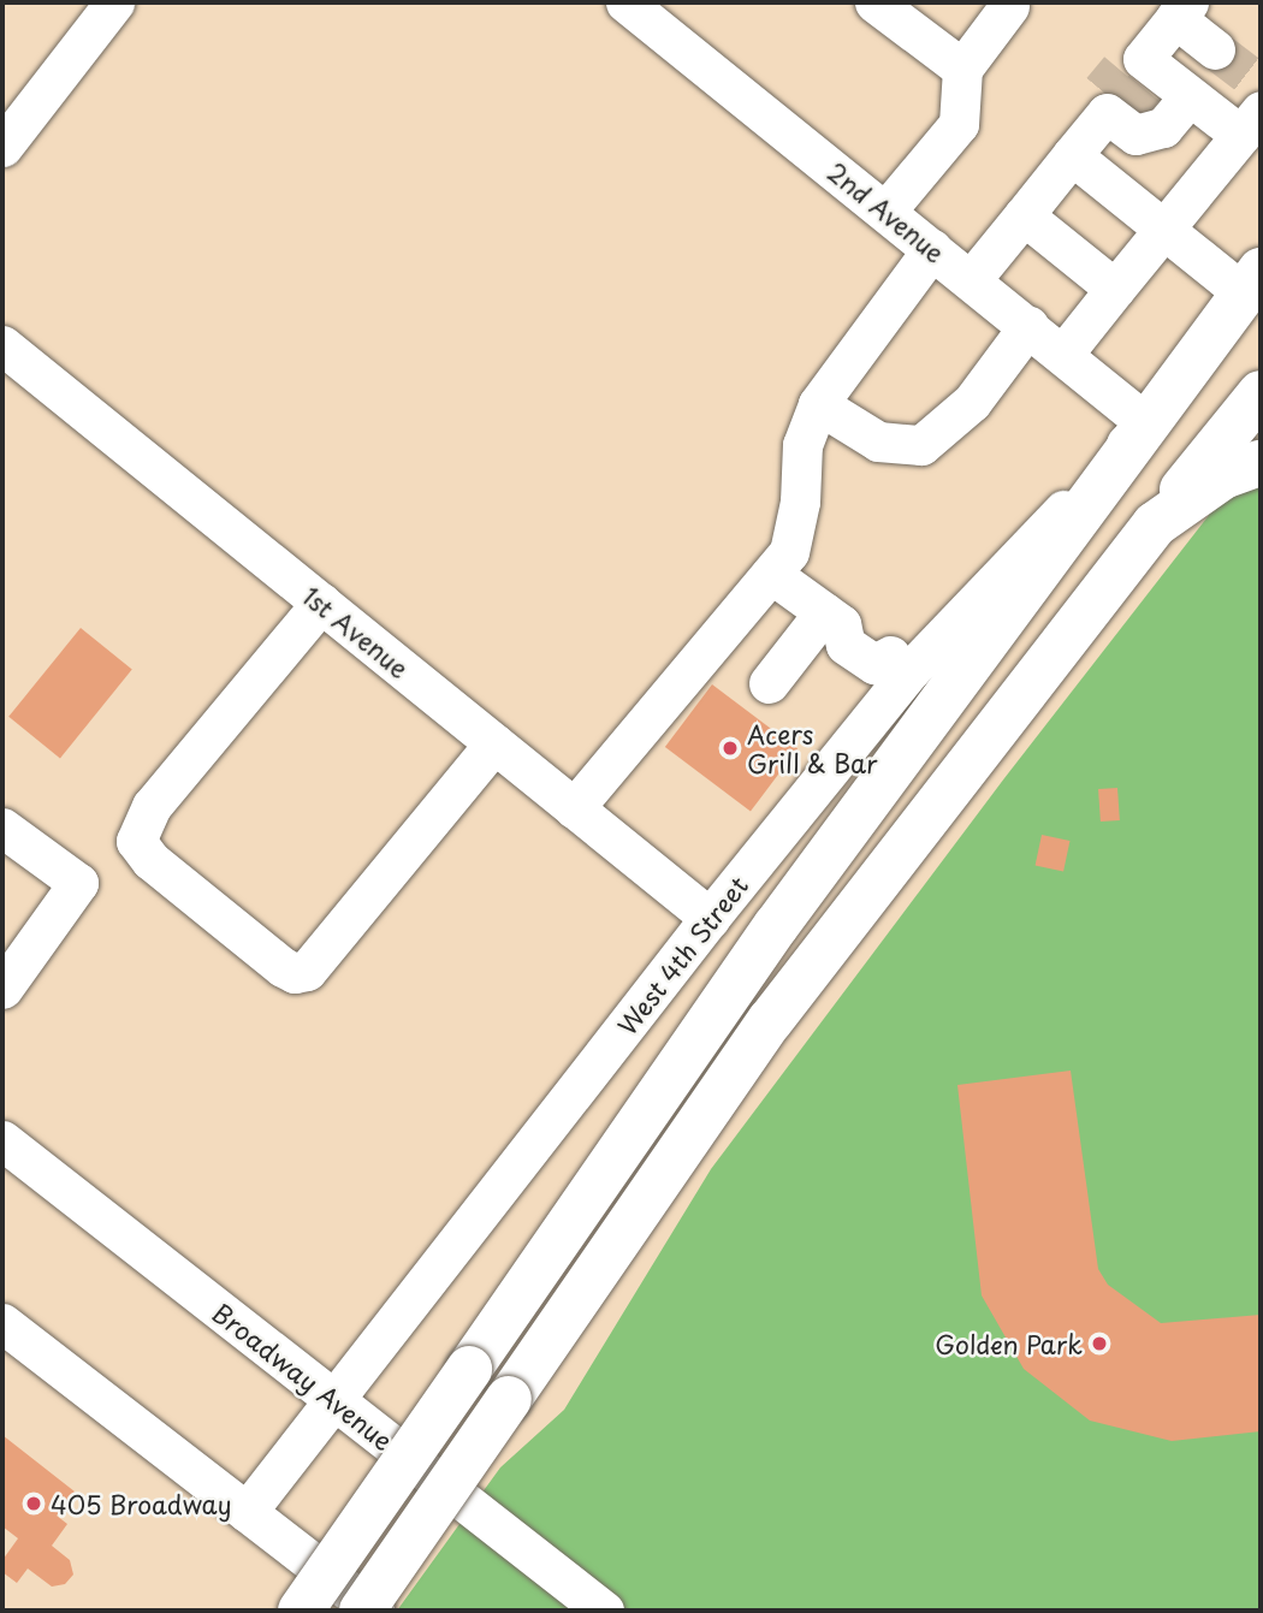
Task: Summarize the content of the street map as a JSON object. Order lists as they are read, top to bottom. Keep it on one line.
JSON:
{"streets":{"street":["2nd Avenue","1st Avenue","West 4th Street","Broadway Avenue"]},"crossings":[["2nd Avenue","West 4th Street"],["1st Avenue","West 4th Street"],["West 4th Street","Broadway Avenue"]],"places":["Acers Grill & Bar","Golden Park","405 Broadway"]}
